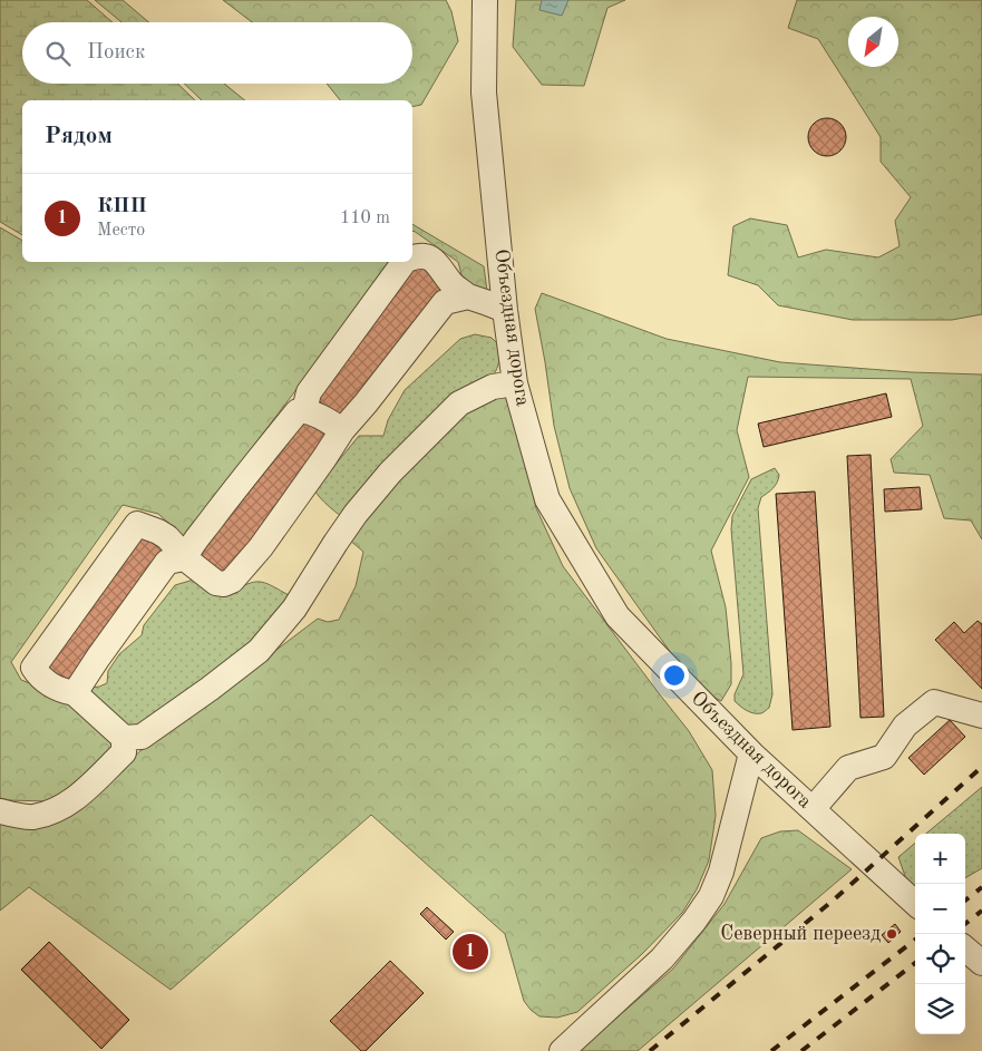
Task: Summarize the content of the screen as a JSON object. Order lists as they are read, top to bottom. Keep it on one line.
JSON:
{"streets":{"street":["Объездная дорога"]},"places":["Северный переезд"],"north":"bottom left","page":{"search":"Поиск","heading":"Рядом","list":[{"mark":"1","name":"КПП","note":"Место","value":"110 m"}],"map_buttons":["+","−"],"pins":"1"}}
